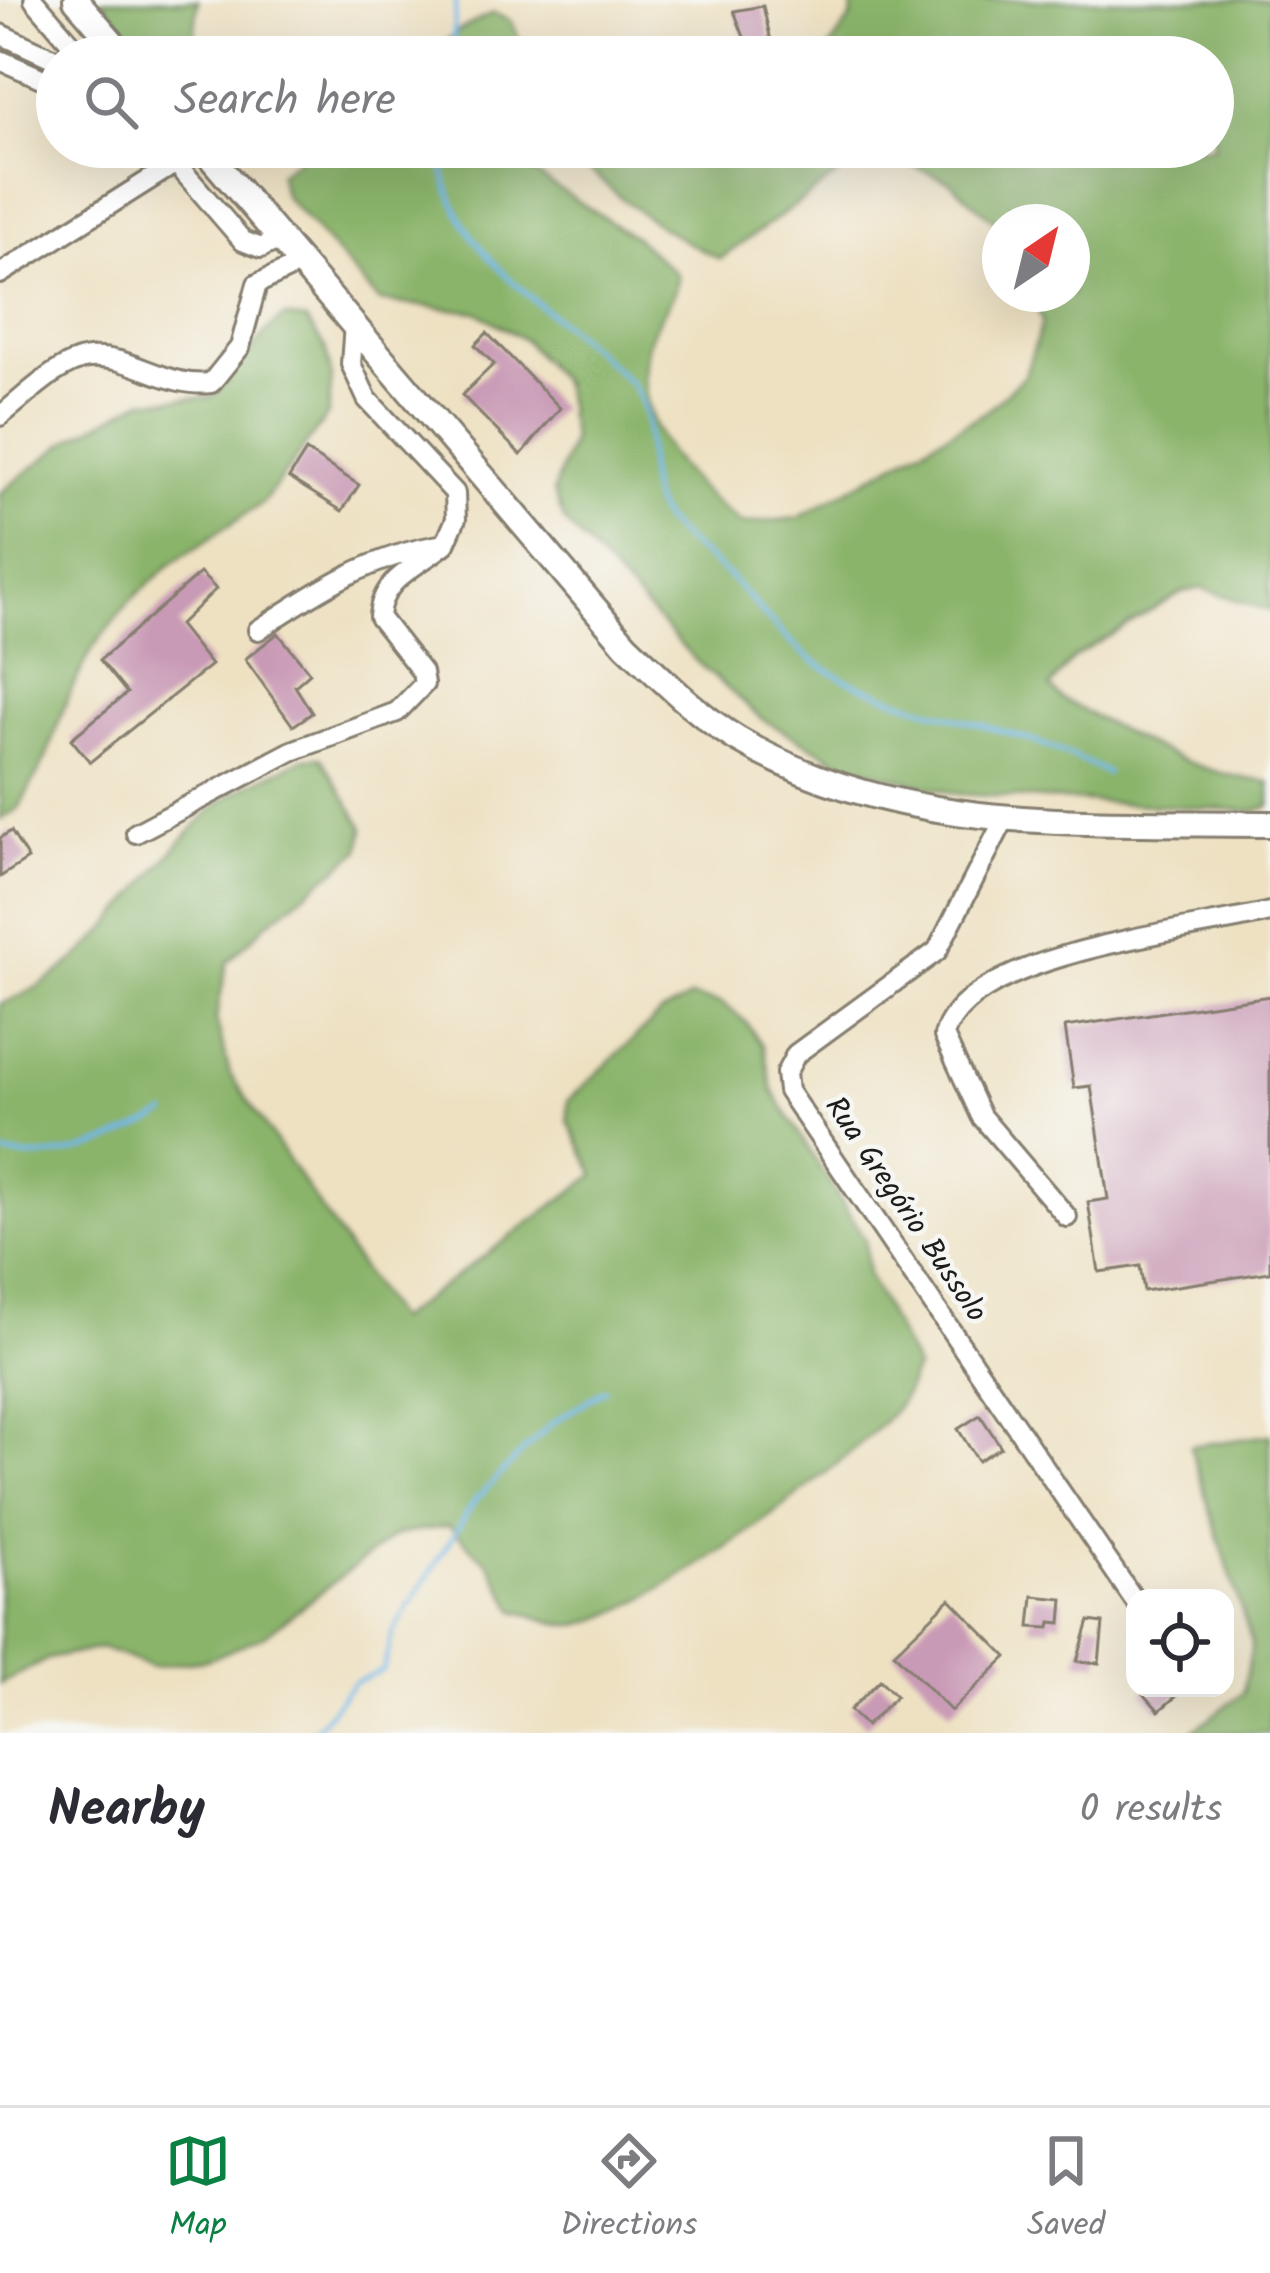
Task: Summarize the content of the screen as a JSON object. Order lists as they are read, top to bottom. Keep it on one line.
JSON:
{"streets":{"street":["Rua Gregório Bussolo"]},"north":"top right","page":{"search":"Search here","heading":["Nearby","0 results"],"nav":["Map","Directions","Saved"]}}
